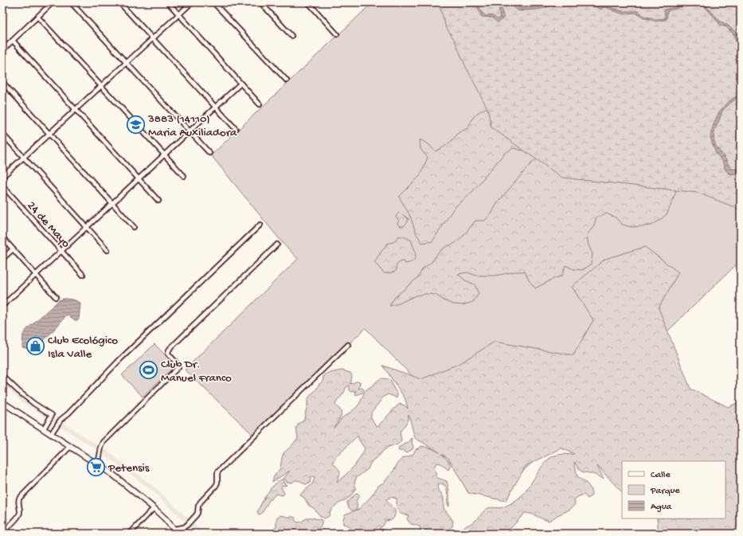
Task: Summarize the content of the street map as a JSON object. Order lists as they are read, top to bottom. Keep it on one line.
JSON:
{"streets":{"street":["24 de Mayo"]},"places":{"school or university":["3883 (14110) Maria Auxiliadora"],"shop":["Club Ecológico Isla Valle"],"sports":["Club Dr. Manuel Franco"],"supermarket":["Petensis"]},"legend":["Calle","Parque","Agua"]}
